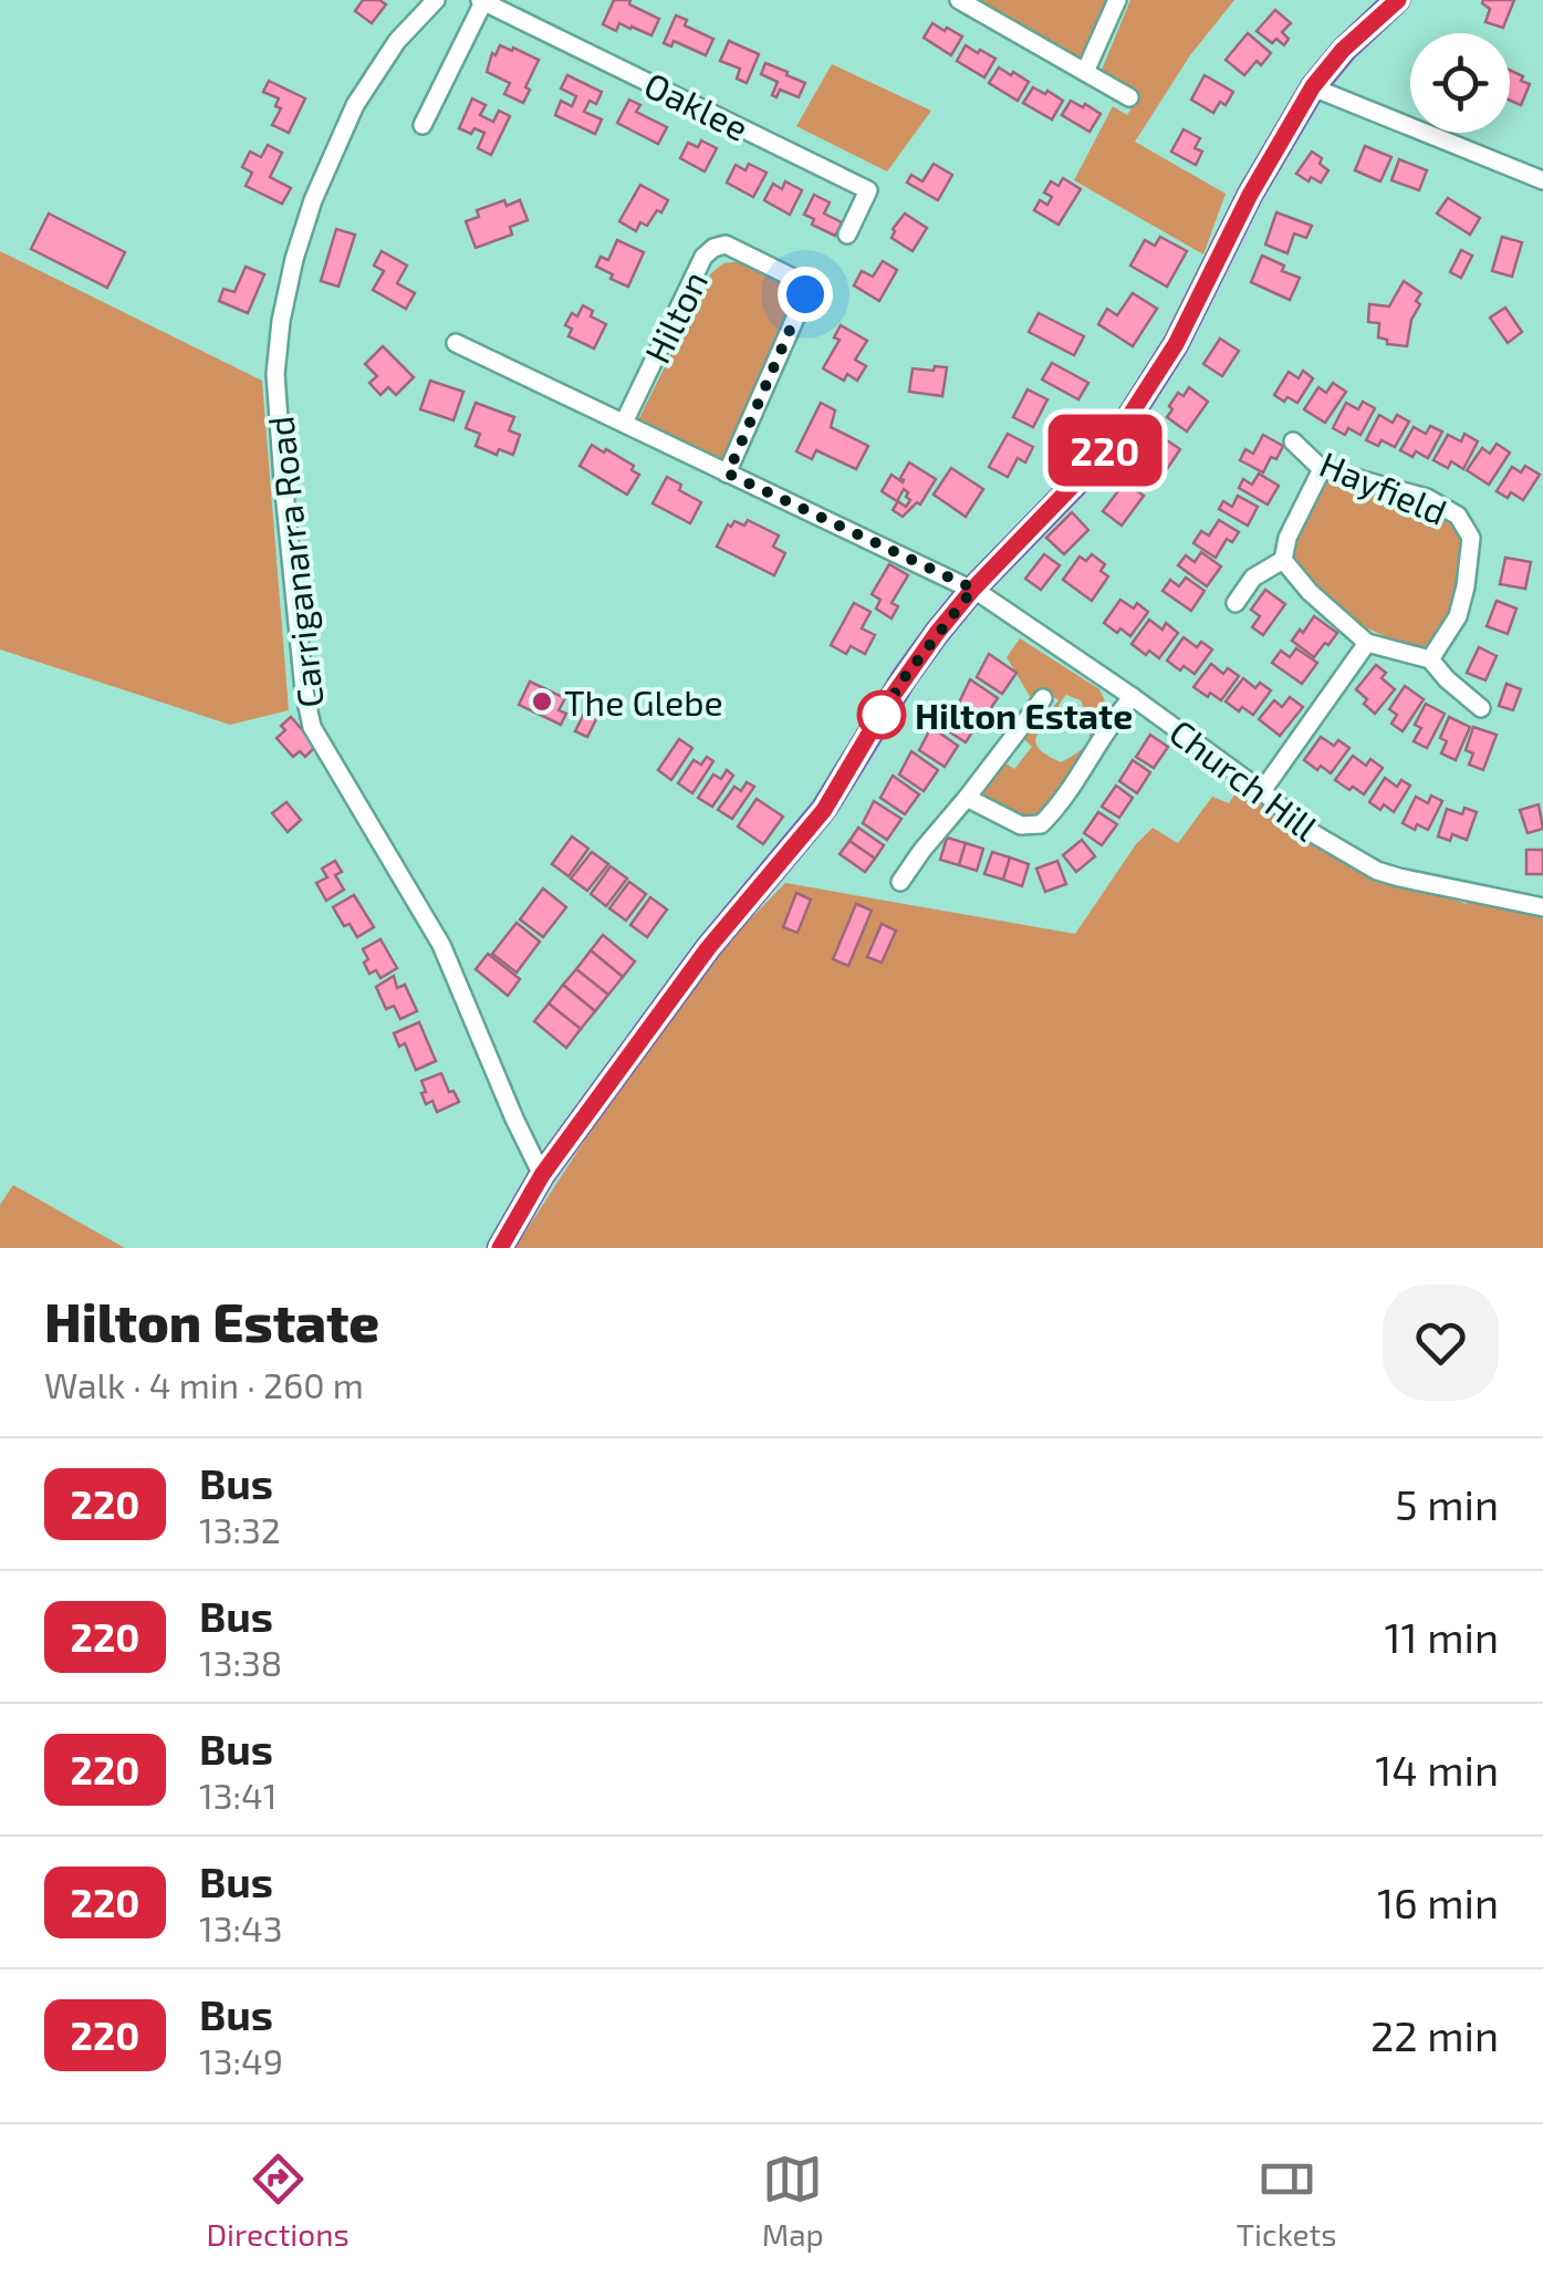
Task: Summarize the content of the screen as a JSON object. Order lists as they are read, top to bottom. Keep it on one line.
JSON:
{"streets":{"street":["Oaklee","Hilton","Hayfield","Carriganarra Road","Church Hill"]},"places":["The Glebe","Hilton Estate"],"lines":["bus line 220"],"page":{"on_map":"220","heading":["Hilton Estate","Walk · 4 min · 260 m"],"list":[{"mark":"220","name":"Bus","note":"13:32","value":"5 min"},{"mark":"220","name":"Bus","note":"13:38","value":"11 min"},{"mark":"220","name":"Bus","note":"13:41","value":"14 min"},{"mark":"220","name":"Bus","note":"13:43","value":"16 min"},{"mark":"220","name":"Bus","note":"13:49","value":"22 min"}],"tabs":["Directions","Map","Tickets"]}}
